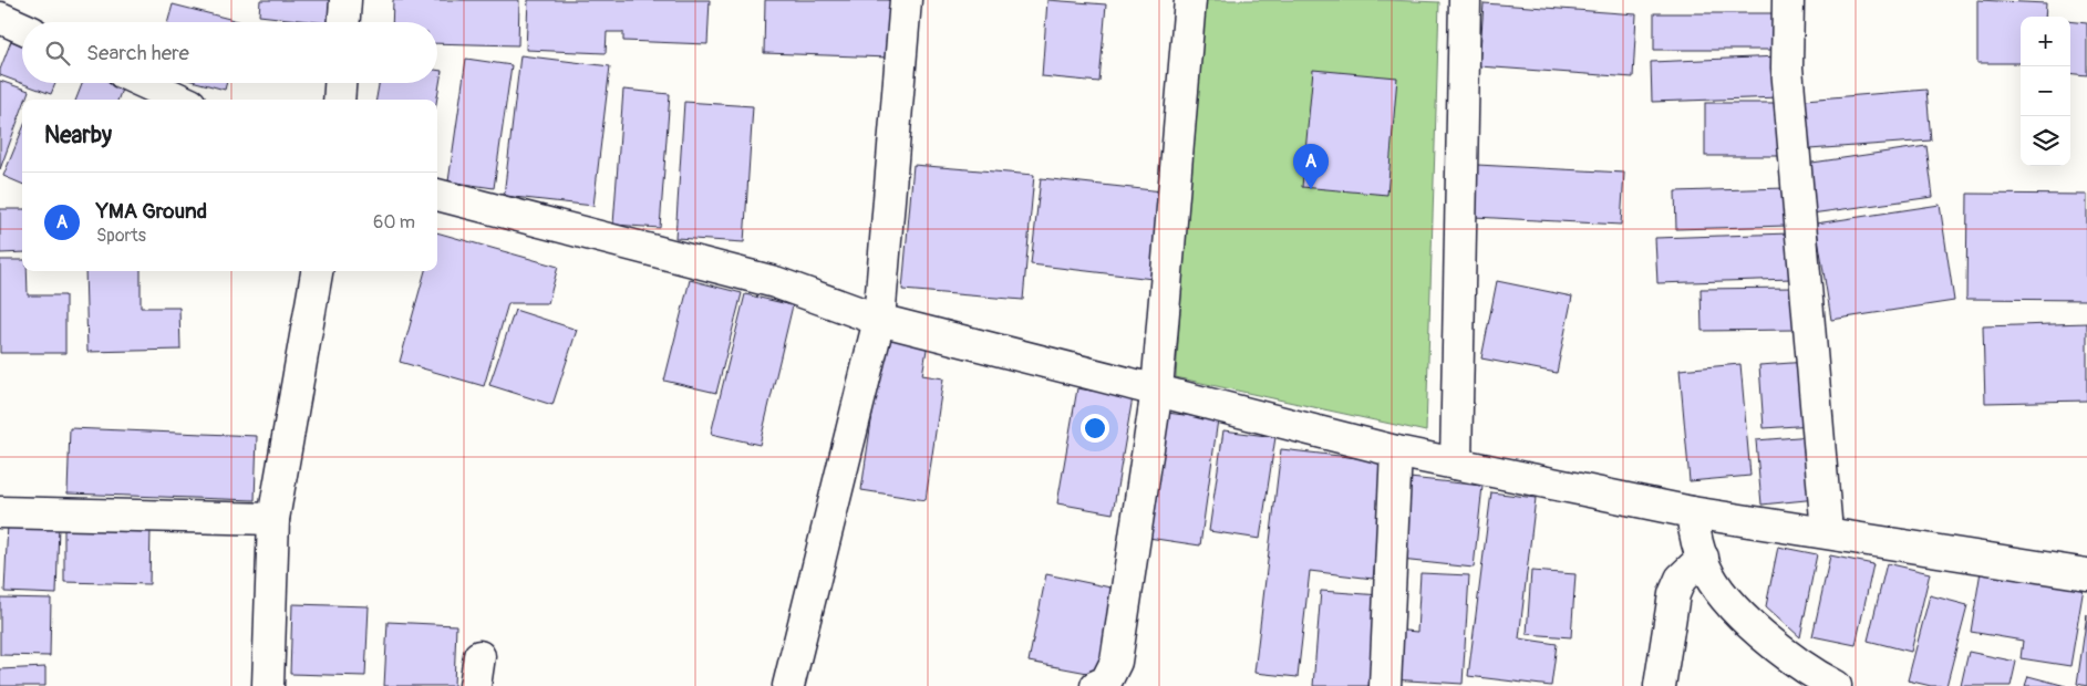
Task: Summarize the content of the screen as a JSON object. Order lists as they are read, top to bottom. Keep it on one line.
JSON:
{"page":{"map_buttons":["+","−"],"search":"Search here","heading":"Nearby","pins":"A","list":[{"mark":"A","name":"YMA Ground","note":"Sports","value":"60 m"}]}}
